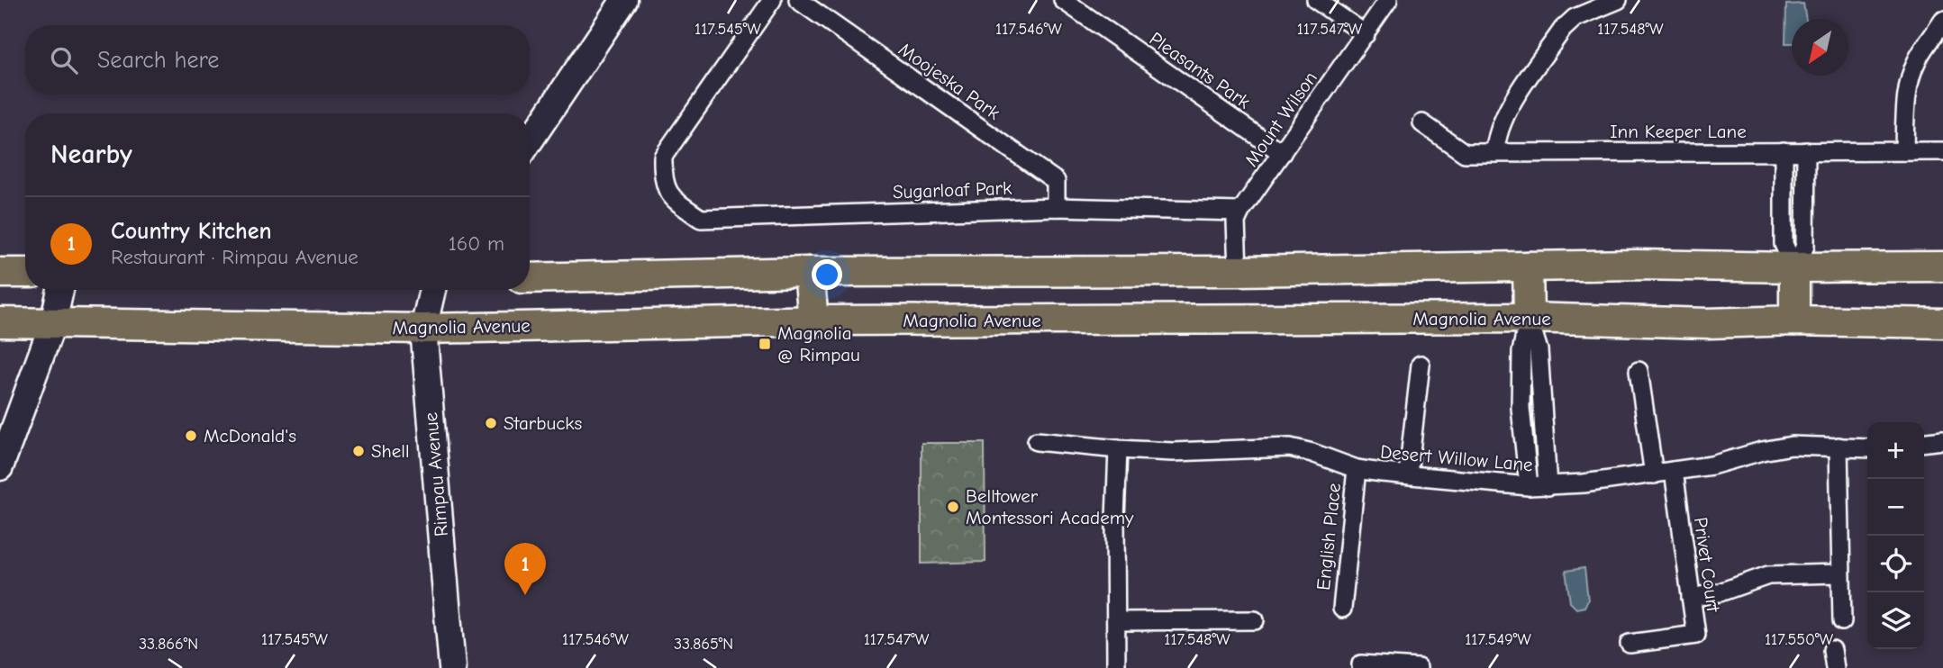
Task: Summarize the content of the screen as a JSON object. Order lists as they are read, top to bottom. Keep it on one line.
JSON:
{"streets":{"main road":["Magnolia Avenue","Rimpau Avenue"],"street":["Pleasants Park","Moojeska Park","Mount Wilson","Inn Keeper Lane","Sugarloaf Park","Desert Willow Lane","English Place","Privet Court"]},"crossings":[["Pleasants Park","Mount Wilson"],["Moojeska Park","Sugarloaf Park"],["Mount Wilson","Sugarloaf Park"],["Magnolia Avenue","Rimpau Avenue"],["Desert Willow Lane","English Place"],["Desert Willow Lane","Privet Court"]],"places":{"transit":["Magnolia @ Rimpau"],"other":["Starbucks","McDonald's","Shell","Belltower Montessori Academy"]},"north":"bottom left","page":{"search":"Search here","heading":"Nearby","list":[{"mark":"1","name":"Country Kitchen","note":"Restaurant · Rimpau Avenue","value":"160 m"}],"map_buttons":["+","−"],"pins":"1"},"coordinates":["117.545°W","117.546°W","117.547°W","117.548°W","117.549°W","117.550°W","33.866°N","33.865°N"]}
